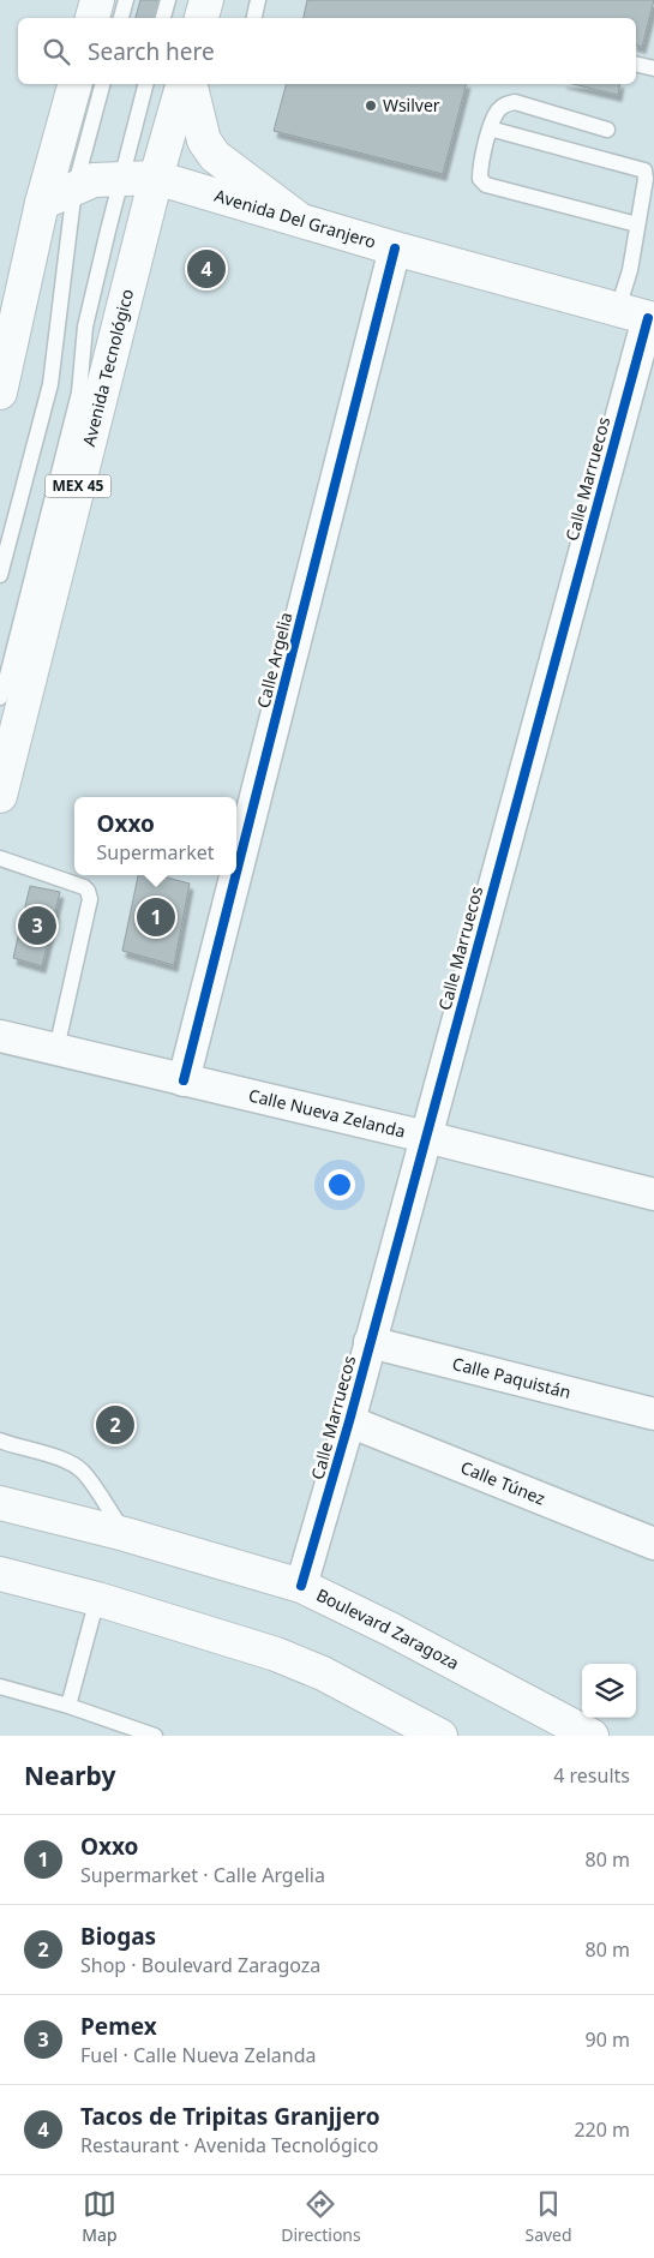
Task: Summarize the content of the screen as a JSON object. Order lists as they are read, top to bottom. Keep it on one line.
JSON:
{"streets":{"main road":["Avenida Del Granjero","Avenida Tecnológico","MEX 45","Boulevard Zaragoza"],"street":["Calle Marruecos","Calle Argelia","Calle Nueva Zelanda","Calle Paquistán","Calle Túnez"]},"crossings":[["Avenida Del Granjero","Avenida Tecnológico"],["Avenida Del Granjero","Calle Marruecos"],["Avenida Del Granjero","Calle Argelia"],["Calle Marruecos","Calle Nueva Zelanda"],["Calle Marruecos","Calle Paquistán"],["Calle Marruecos","Calle Túnez"],["Calle Marruecos","Boulevard Zaragoza"],["Calle Argelia","Calle Nueva Zelanda"]],"places":["Wsilver"],"page":{"search":"Search here","pins":["4","1","3","2"],"popup":["Oxxo","Supermarket"],"heading":["Nearby","4 results"],"list":[{"mark":"1","name":"Oxxo","note":"Supermarket · Calle Argelia","value":"80 m"},{"mark":"2","name":"Biogas","note":"Shop · Boulevard Zaragoza","value":"80 m"},{"mark":"3","name":"Pemex","note":"Fuel · Calle Nueva Zelanda","value":"90 m"},{"mark":"4","name":"Tacos de Tripitas Granjjero","note":"Restaurant · Avenida Tecnológico","value":"220 m"}],"nav":["Map","Directions","Saved"]}}
